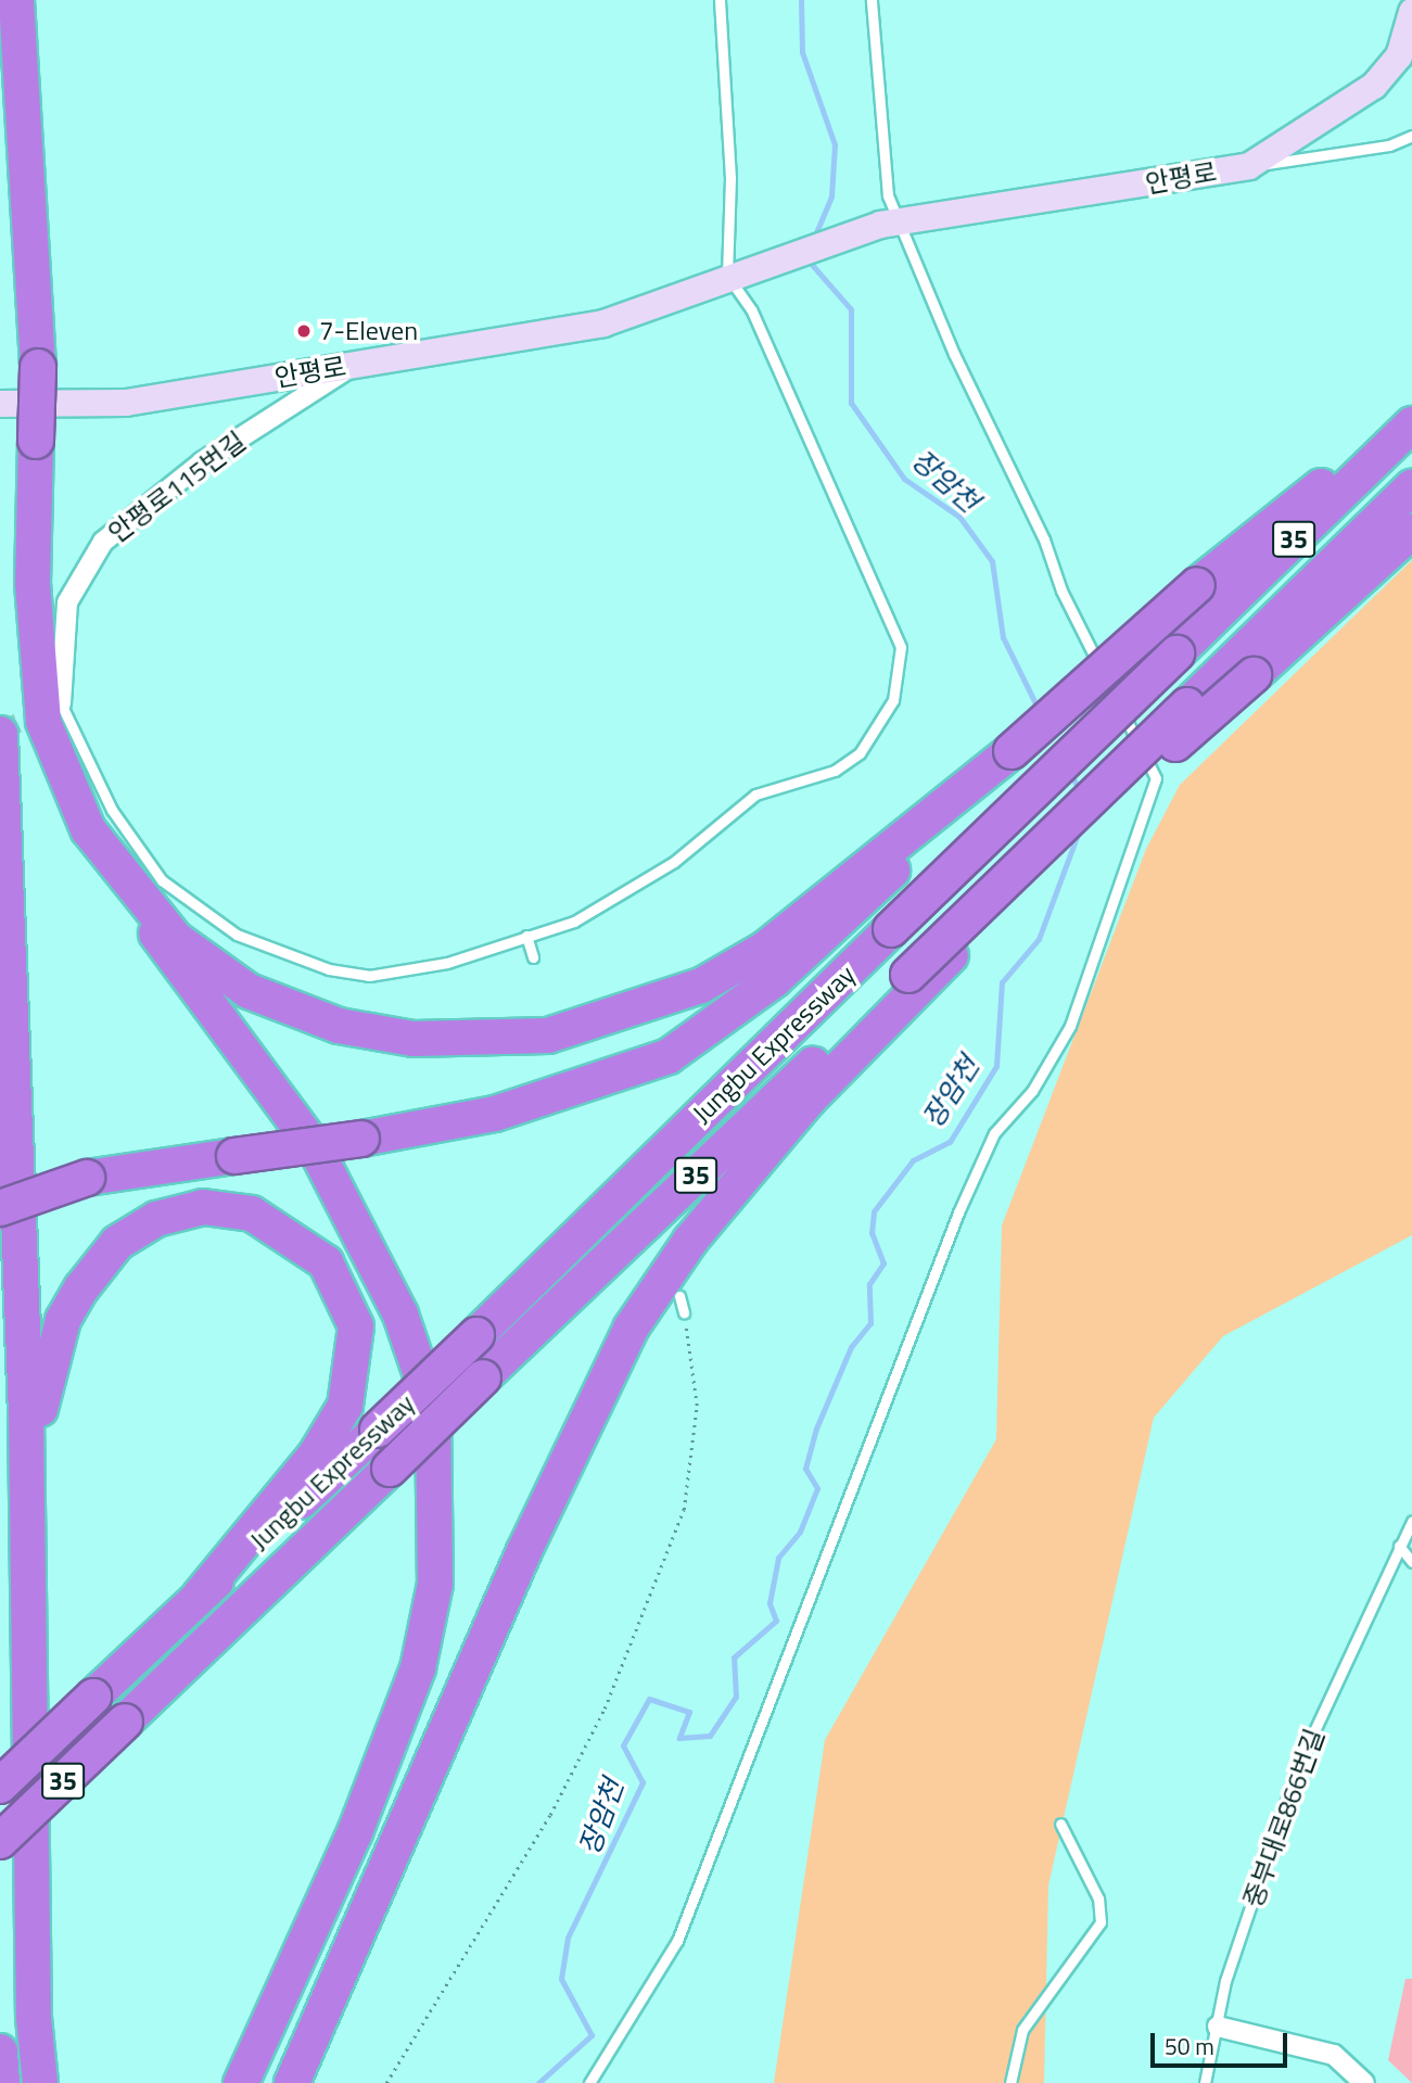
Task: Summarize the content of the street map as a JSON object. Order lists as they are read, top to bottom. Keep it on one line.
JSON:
{"streets":{"highway":["35","Jungbu Expressway"],"street":["안평로","안평로115번길"],"lane":["중부대로866번길"]},"crossings":[["안평로","안평로115번길"]],"water":["장암천"],"places":["7-Eleven"],"scale_bar":"50 m"}
